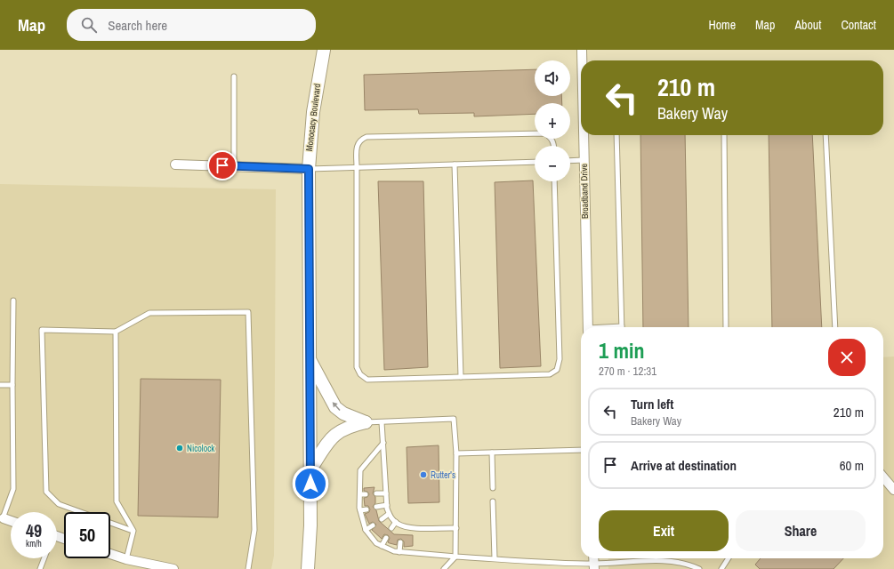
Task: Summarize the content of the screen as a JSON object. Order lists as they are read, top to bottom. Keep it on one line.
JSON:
{"streets":{"main road":["Monocacy Boulevard"],"street":["Broadband Drive"]},"places":["Nicolock","Rutter's"],"page":{"header":"Map","search":"Search here","nav":["Home","Map","About","Contact"],"map_buttons":["+","−"],"turn":["210 m","Bakery Way"],"heading":["1 min","270 m · 12:31"],"list":[{"name":"Turn left","note":"Bakery Way","value":"210 m"},{"name":"Arrive at destination","value":"60 m"}],"buttons":["Exit","Share"],"speed":"49 km/h","limit":"50"}}
